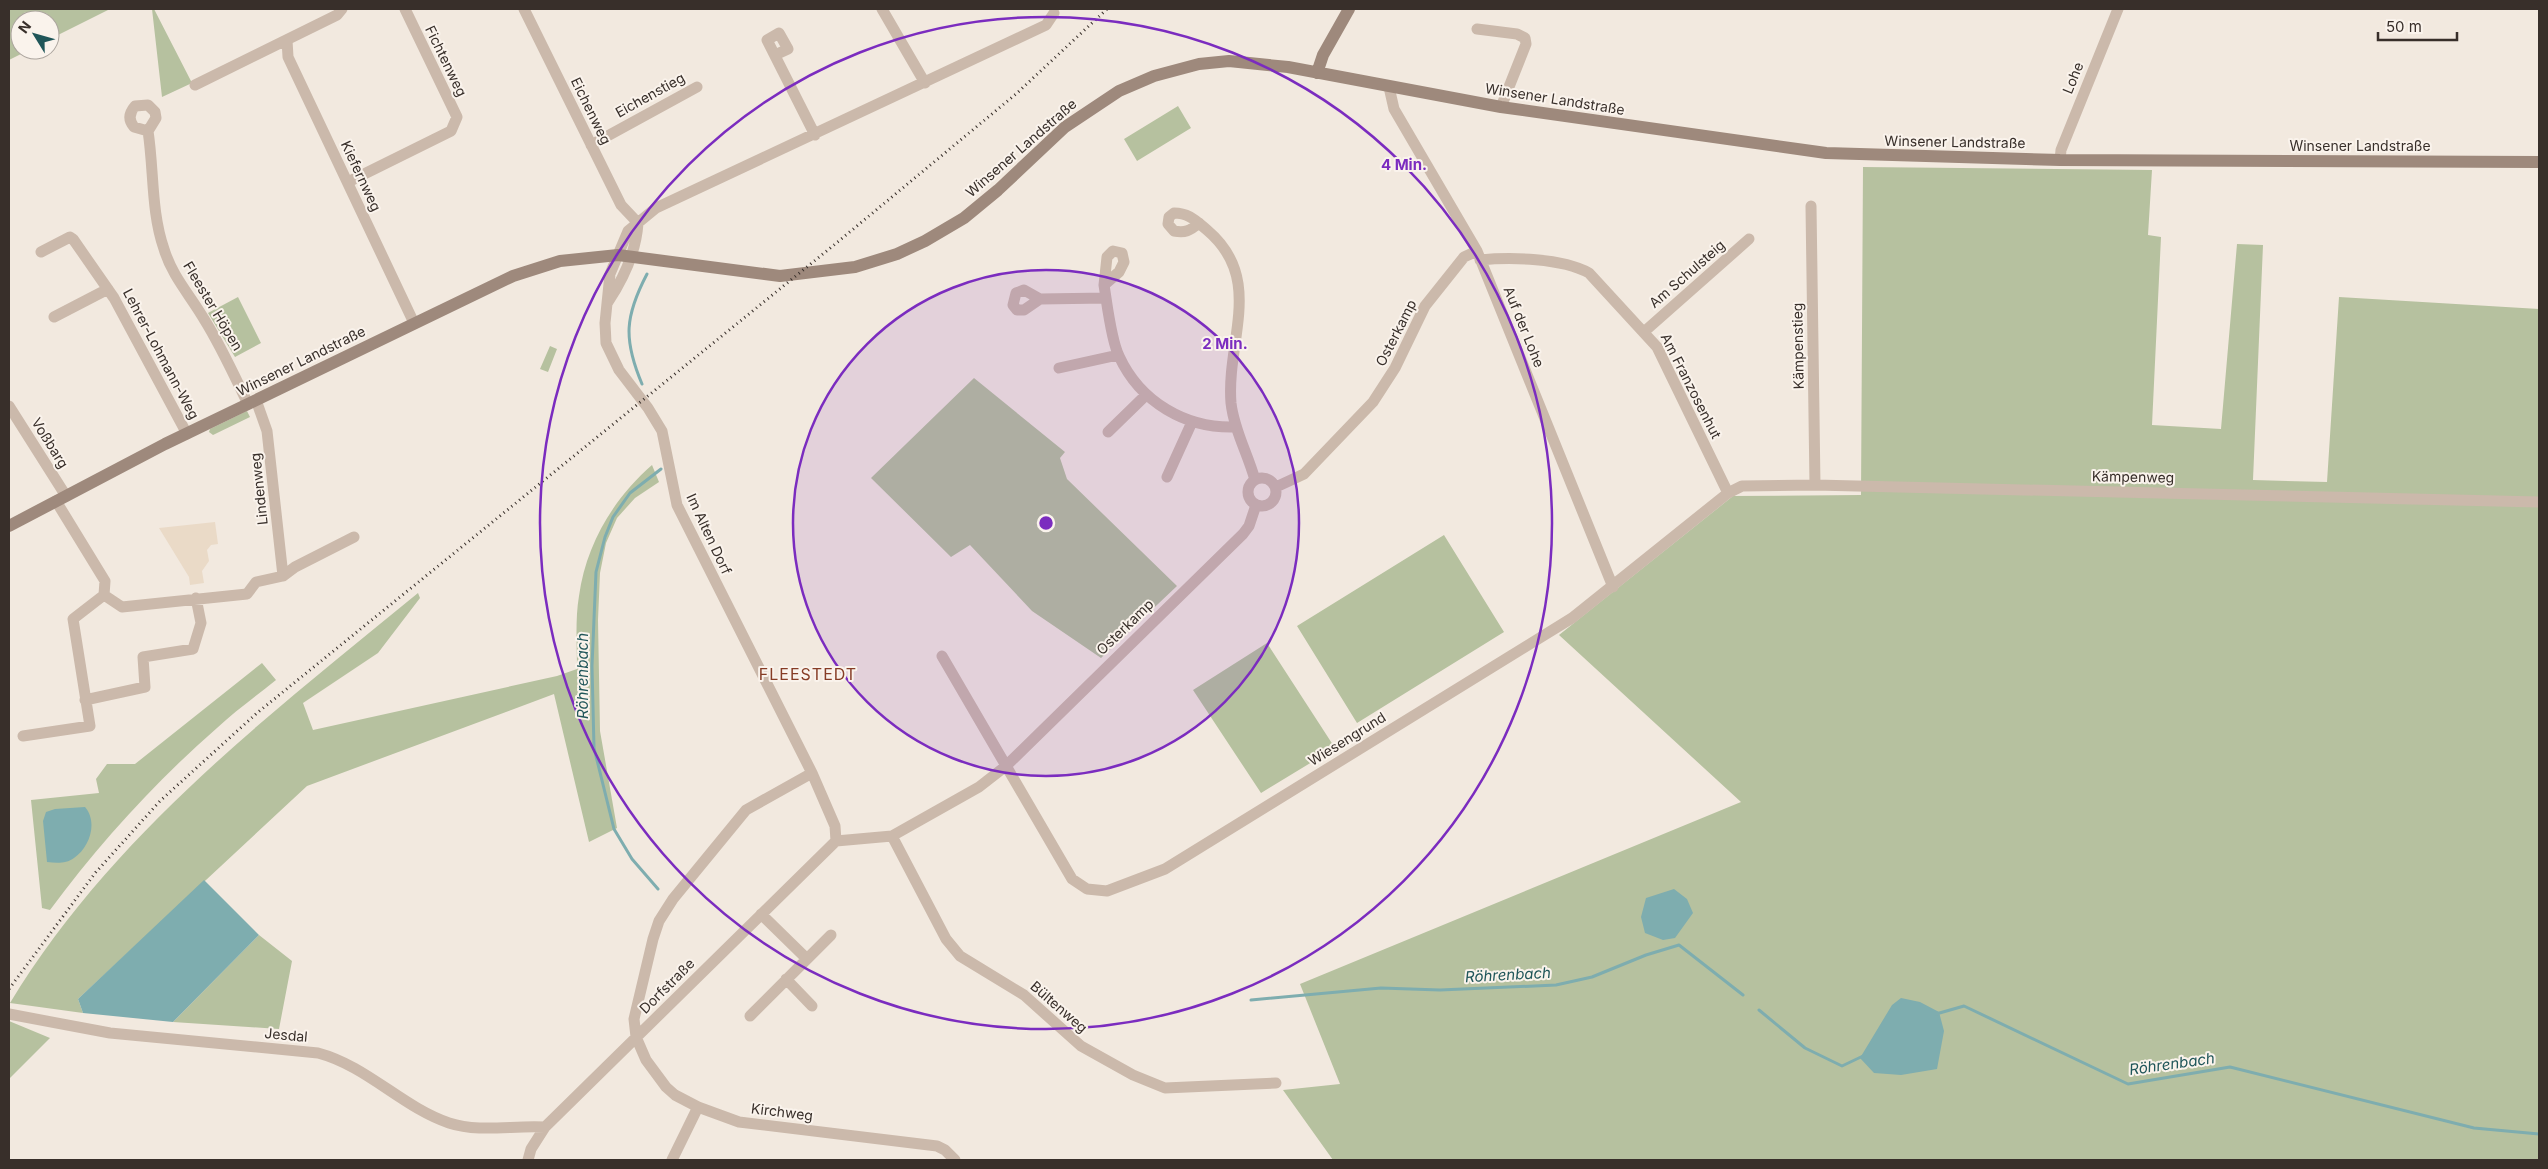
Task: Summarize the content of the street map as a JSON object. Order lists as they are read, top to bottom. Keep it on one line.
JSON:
{"streets":{"street":["Fichtenweg","Lohe","Eichenstieg","Winsener Landstraße","Eichenweg","Kiefernweg","Am Schulsteig","Fleester Höpen","Auf der Lohe","Osterkamp","Kämpenstieg","Lehrer-Lohmann-Weg","Am Franzosenhut","Voßbarg","Kämpenweg","Lindenweg","Im Alten Dorf","Wiesengrund","Dorfstraße","Bültenweg","Jesdal","Kirchweg"]},"crossings":[["Fichtenweg","Kiefernweg"],["Lohe","Winsener Landstraße"],["Eichenstieg","Eichenweg"],["Winsener Landstraße","Kiefernweg"],["Winsener Landstraße","Fleester Höpen"],["Winsener Landstraße","Auf der Lohe"],["Winsener Landstraße","Lehrer-Lohmann-Weg"],["Winsener Landstraße","Voßbarg"],["Winsener Landstraße","Lindenweg"],["Winsener Landstraße","Im Alten Dorf"],["Am Schulsteig","Am Franzosenhut"],["Fleester Höpen","Lindenweg"],["Auf der Lohe","Osterkamp"],["Auf der Lohe","Am Franzosenhut"],["Auf der Lohe","Wiesengrund"],["Osterkamp","Am Franzosenhut"],["Osterkamp","Im Alten Dorf"],["Osterkamp","Wiesengrund"],["Osterkamp","Dorfstraße"],["Osterkamp","Bültenweg"],["Kämpenstieg","Kämpenweg"],["Am Franzosenhut","Kämpenweg"],["Am Franzosenhut","Wiesengrund"],["Kämpenweg","Wiesengrund"],["Im Alten Dorf","Dorfstraße"],["Dorfstraße","Jesdal"],["Dorfstraße","Kirchweg"]],"districts":["FLEESTEDT"],"water":["Röhrenbach"],"scale_bar":"50 m","north":"top left","rings":["4 Min.","2 Min."]}
